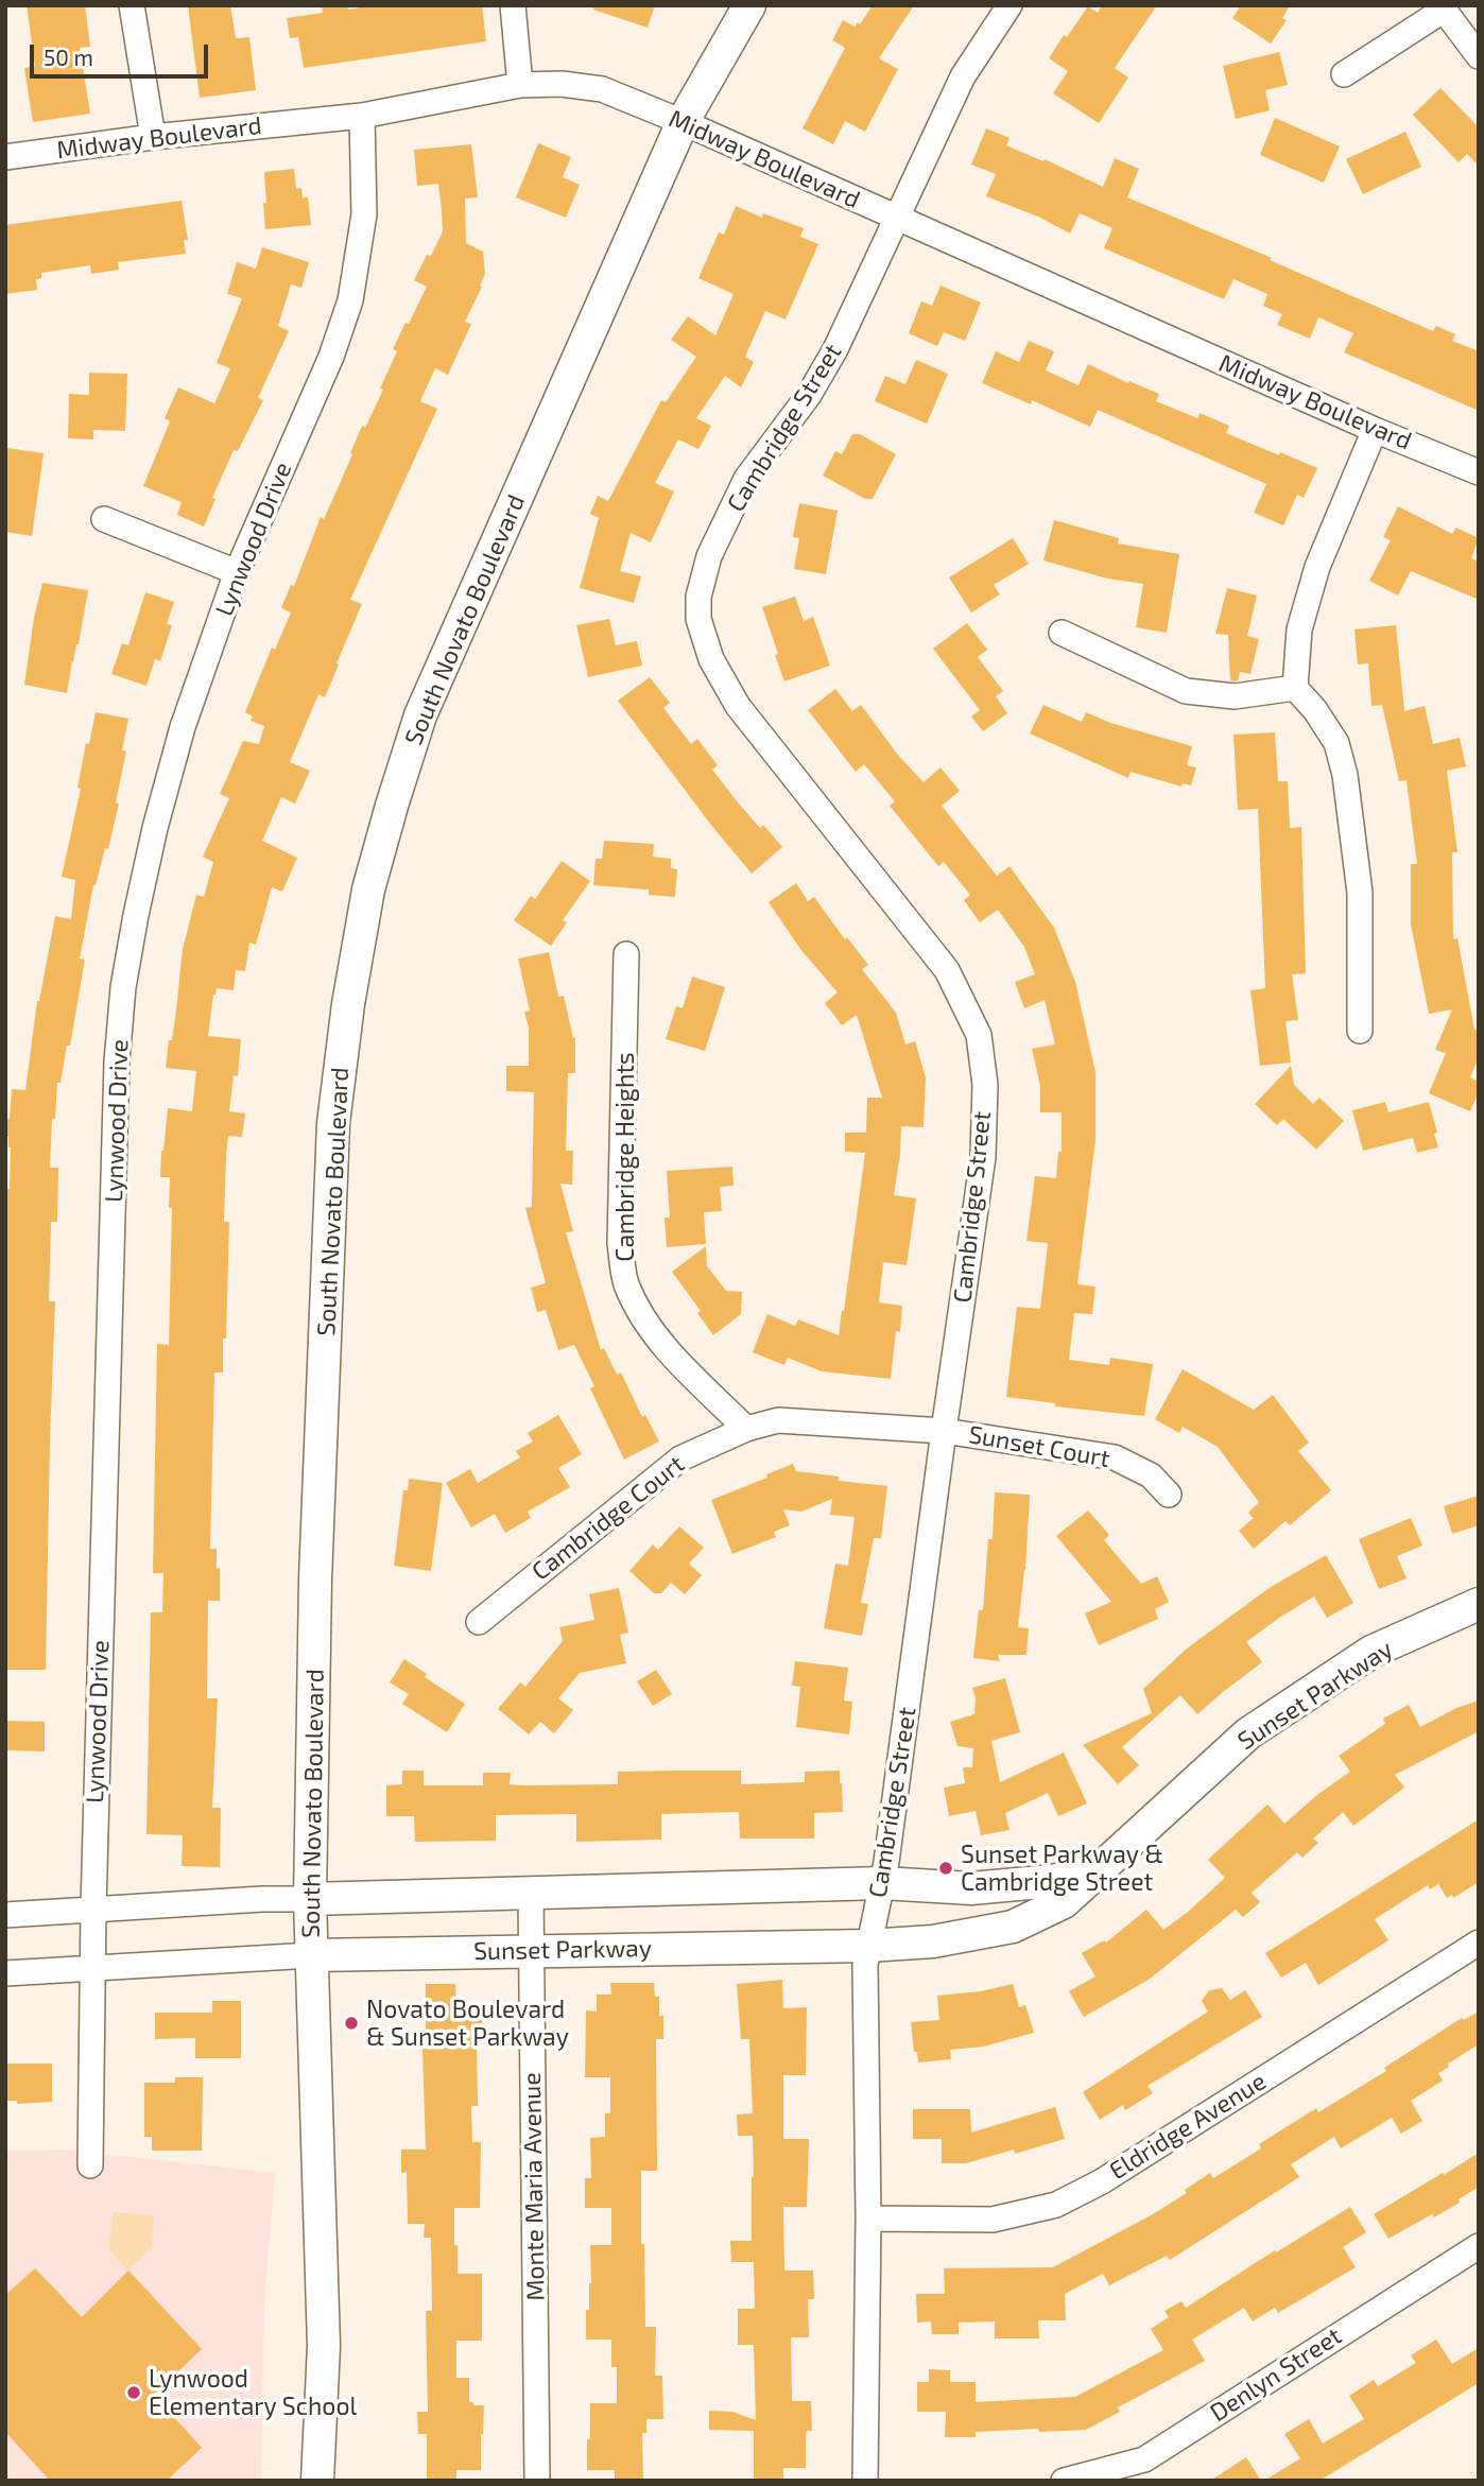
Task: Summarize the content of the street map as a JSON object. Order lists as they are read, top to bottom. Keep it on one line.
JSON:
{"streets":{"main road":["South Novato Boulevard","Sunset Parkway"],"street":["Midway Boulevard","Cambridge Street","Lynwood Drive","Cambridge Heights","Sunset Court","Cambridge Court","Eldridge Avenue","Monte Maria Avenue","Denlyn Street"]},"crossings":[["Midway Boulevard","Cambridge Street"],["Midway Boulevard","Lynwood Drive"],["Midway Boulevard","South Novato Boulevard"],["Cambridge Street","Sunset Court"],["Cambridge Street","Sunset Parkway"],["Cambridge Street","Eldridge Avenue"],["Lynwood Drive","Sunset Parkway"],["South Novato Boulevard","Sunset Parkway"],["Cambridge Heights","Cambridge Court"],["Sunset Parkway","Monte Maria Avenue"]],"places":["Sunset Parkway & Cambridge Street","Novato Boulevard & Sunset Parkway","Lynwood Elementary School"],"scale_bar":"50 m"}
